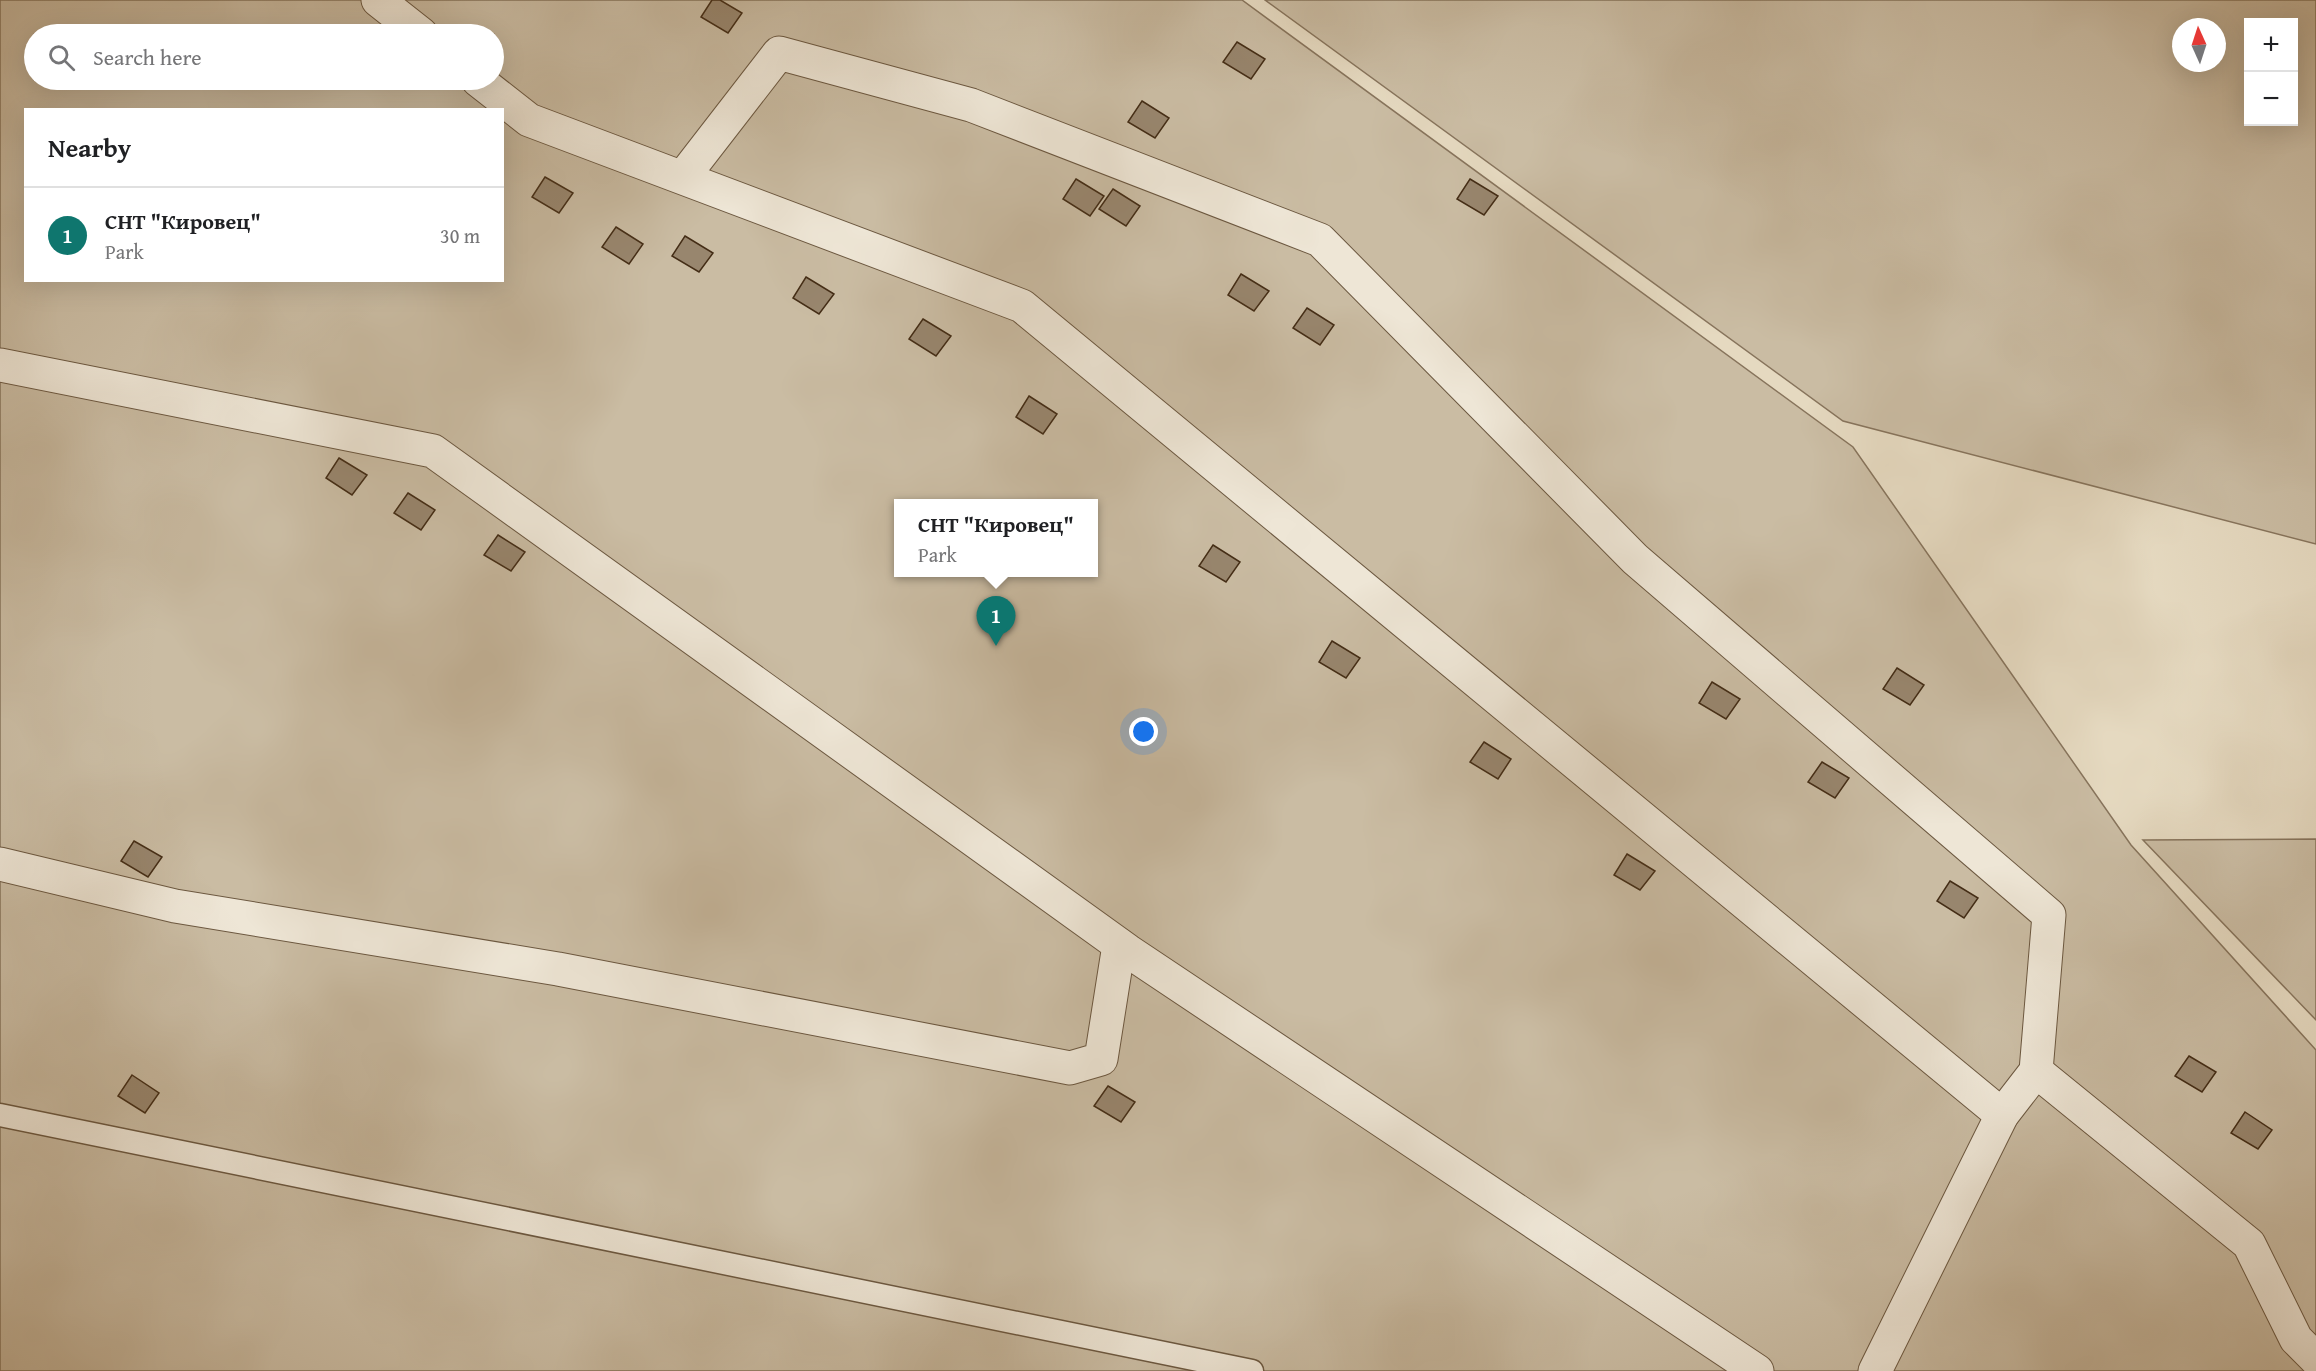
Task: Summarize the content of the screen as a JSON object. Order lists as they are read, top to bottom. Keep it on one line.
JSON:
{"north":"top","page":{"map_buttons":["+","−"],"search":"Search here","heading":"Nearby","list":[{"mark":"1","name":"СНТ \"Кировец\"","note":"Park","value":"30 m"}],"popup":["СНТ \"Кировец\"","Park"],"pins":"1"}}
